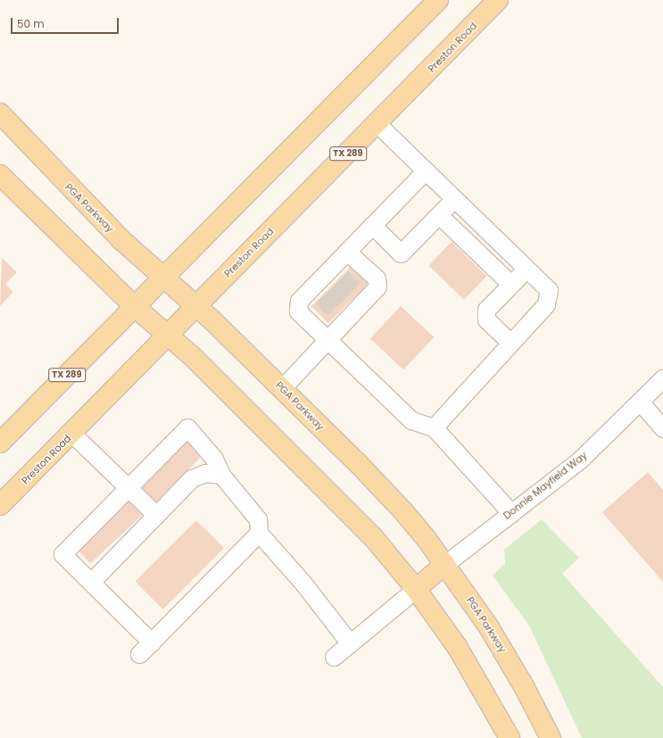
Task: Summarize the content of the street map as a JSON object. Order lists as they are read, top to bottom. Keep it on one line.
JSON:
{"streets":{"main road":["Preston Road","TX 289","PGA Parkway"],"street":["Donnie Mayfield Way"]},"crossings":[["Preston Road","PGA Parkway"],["TX 289","PGA Parkway"],["PGA Parkway","Donnie Mayfield Way"]],"scale_bar":"50 m"}
